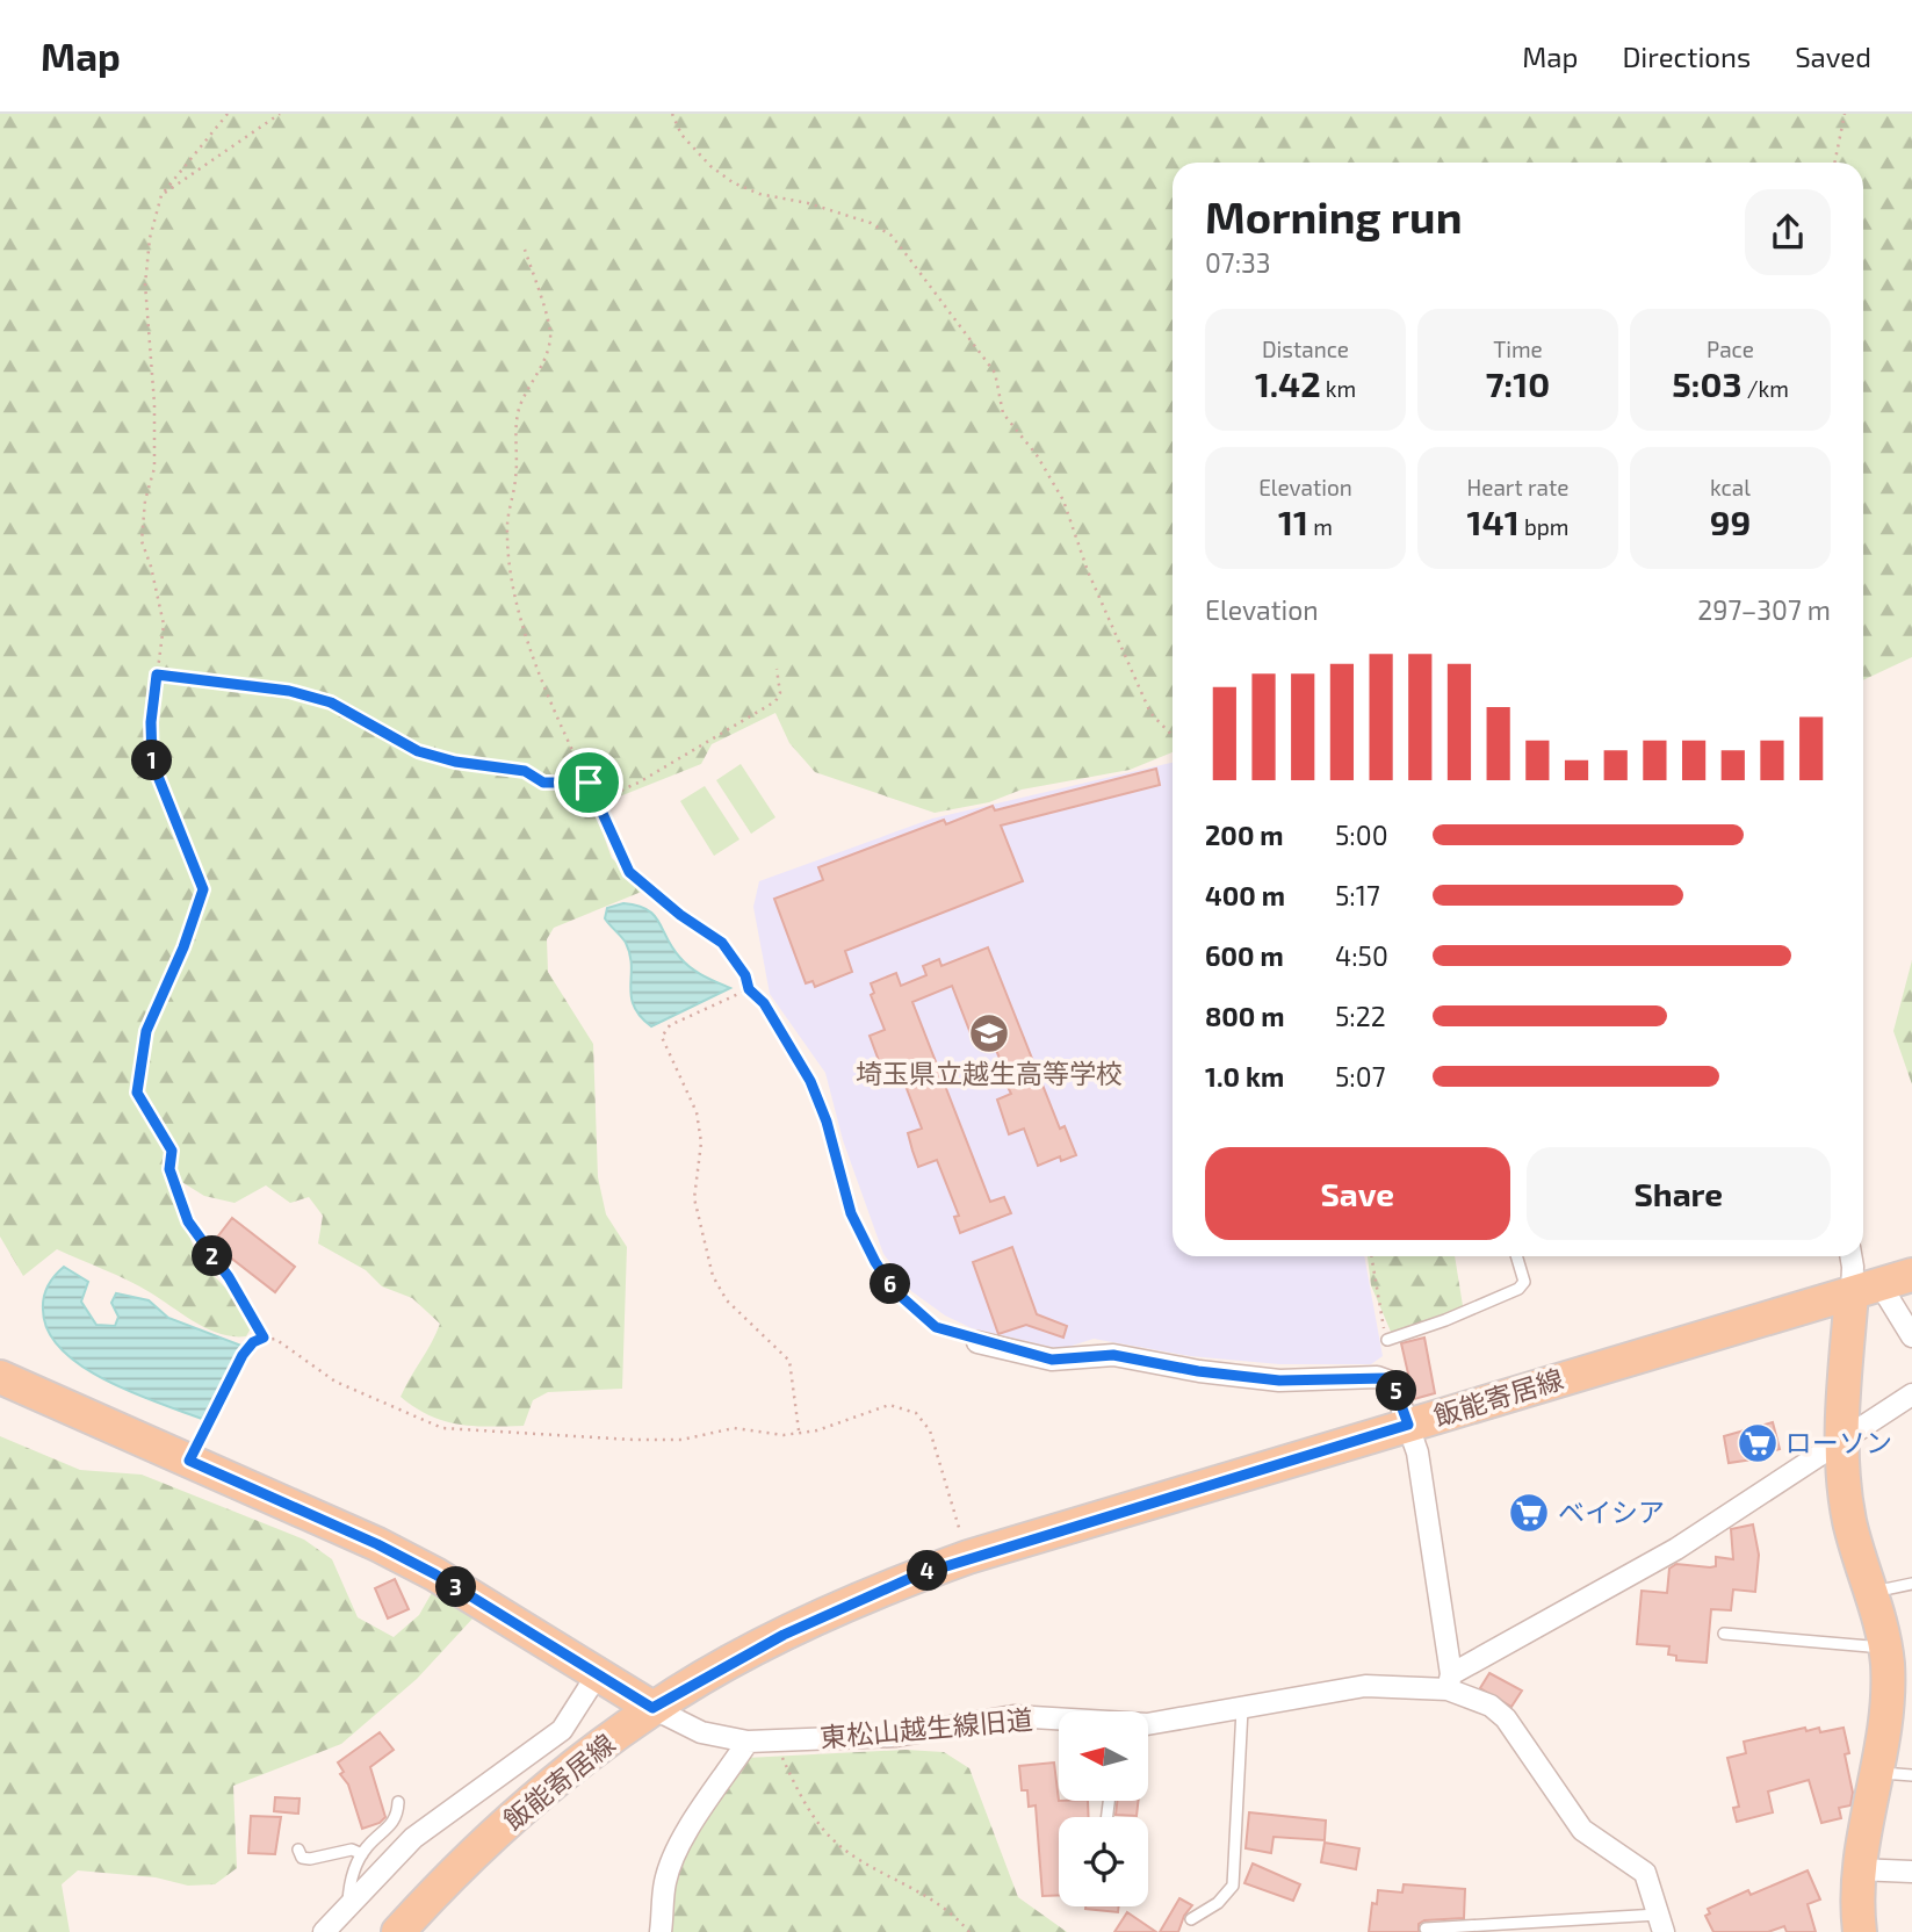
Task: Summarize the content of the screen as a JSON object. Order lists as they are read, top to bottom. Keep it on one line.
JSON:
{"streets":{"main road":["飯能寄居線"],"street":["東松山越生線旧道"]},"crossings":[["飯能寄居線","東松山越生線旧道"]],"places":{"school or university":["埼玉県立越生高等学校"],"supermarket":["ローソン","ベイシア"]},"north":"left","page":{"header":"Map","nav":["Map","Directions","Saved"],"heading":["Morning run","07:33"],"stats":[["Distance","1.42 km"],["Time","7:10"],["Pace","5:03 /km"],["Elevation","11 m"],["Heart rate","141 bpm"],["kcal","99"]],"chart":["Elevation","297–307 m"],"pins":["1","2","6","5","4","3"],"list":[{"name":"200 m","note":"5:00"},{"name":"400 m","note":"5:17"},{"name":"600 m","note":"4:50"},{"name":"800 m","note":"5:22"},{"name":"1.0 km","note":"5:07"}],"buttons":["Save","Share"]}}
